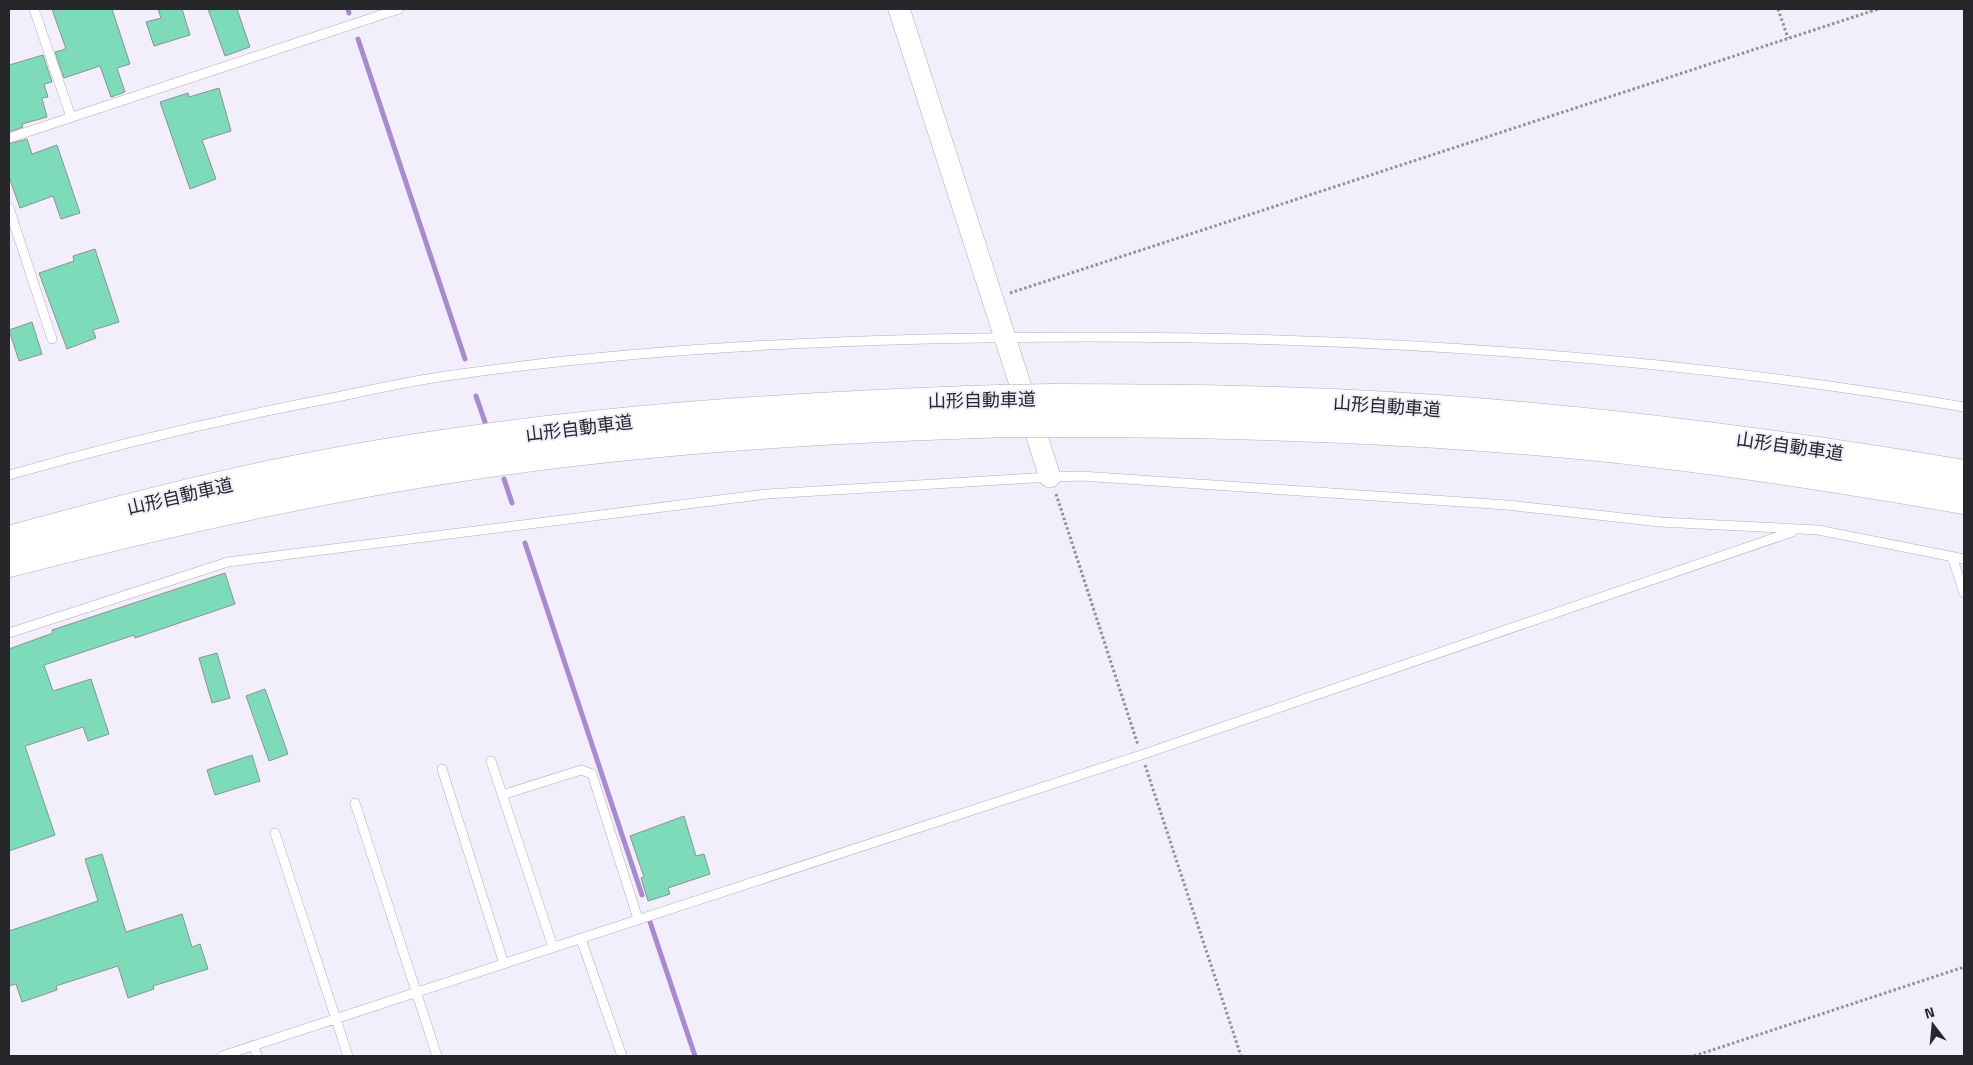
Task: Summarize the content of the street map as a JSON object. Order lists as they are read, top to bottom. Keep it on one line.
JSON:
{"streets":{"highway":["山形自動車道"]},"north":"top"}
